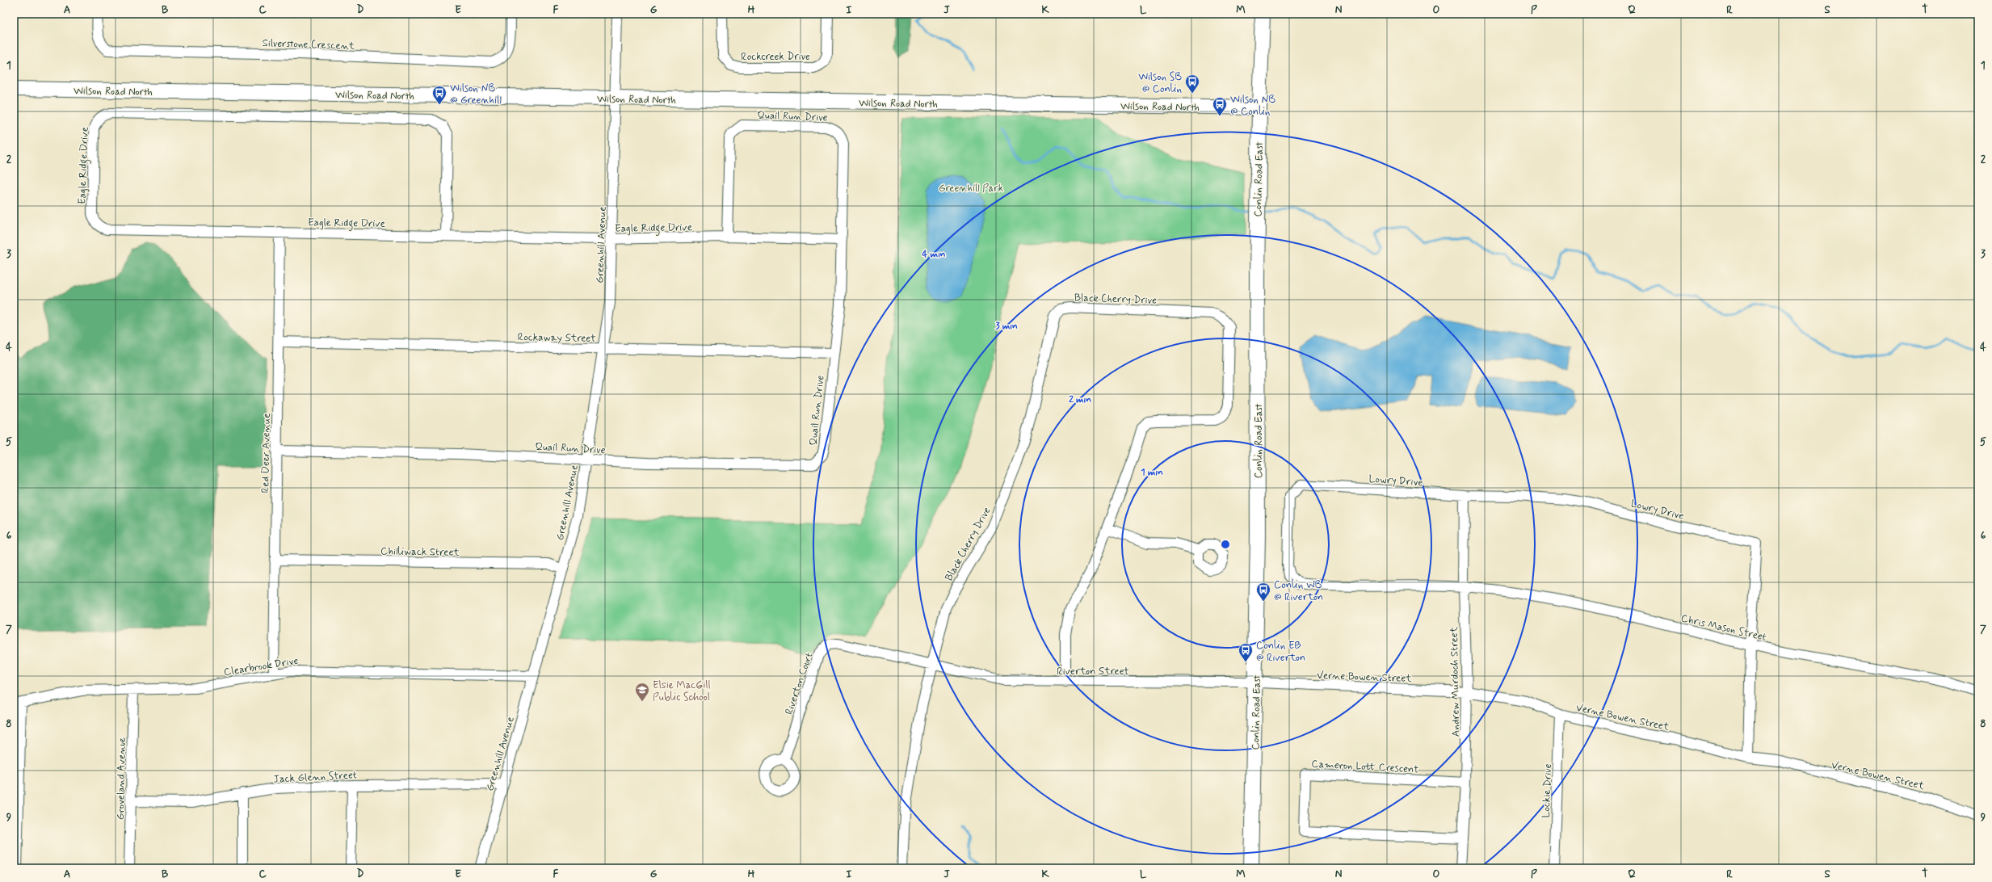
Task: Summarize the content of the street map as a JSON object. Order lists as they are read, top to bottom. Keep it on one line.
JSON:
{"streets":{"street":["Silverstone Crescent","Rockcreek Drive","Wilson Road North","Quail Run Drive","Eagle Ridge Drive","Conlin Road East","Greenhill Avenue","Black Cherry Drive","Rockaway Street","Red Deer Avenue","Lowry Drive","Chilliwack Street","Chris Mason Street","Clearbrook Drive","Riverton Street","Verne Bowen Street","Andrew Murdoch Street","Riverton Court","Cameron Lott Crescent","Jack Glenn Street","Groveland Avenue","Lockie Drive"]},"crossings":[["Wilson Road North","Conlin Road East"],["Wilson Road North","Greenhill Avenue"],["Quail Run Drive","Eagle Ridge Drive"],["Quail Run Drive","Greenhill Avenue"],["Quail Run Drive","Rockaway Street"],["Quail Run Drive","Red Deer Avenue"],["Eagle Ridge Drive","Greenhill Avenue"],["Eagle Ridge Drive","Red Deer Avenue"],["Conlin Road East","Riverton Street"],["Conlin Road East","Verne Bowen Street"],["Greenhill Avenue","Rockaway Street"],["Greenhill Avenue","Chilliwack Street"],["Greenhill Avenue","Clearbrook Drive"],["Greenhill Avenue","Jack Glenn Street"],["Black Cherry Drive","Riverton Street"],["Black Cherry Drive","Riverton Court"],["Rockaway Street","Red Deer Avenue"],["Red Deer Avenue","Chilliwack Street"],["Red Deer Avenue","Clearbrook Drive"],["Lowry Drive","Chris Mason Street"],["Lowry Drive","Andrew Murdoch Street"],["Chris Mason Street","Andrew Murdoch Street"],["Clearbrook Drive","Groveland Avenue"],["Riverton Street","Verne Bowen Street"],["Riverton Street","Riverton Court"],["Verne Bowen Street","Andrew Murdoch Street"],["Verne Bowen Street","Lockie Drive"],["Andrew Murdoch Street","Cameron Lott Crescent"],["Jack Glenn Street","Groveland Avenue"]],"parks":["Greenhill Park"],"places":{"bus stop":["Wilson SB @ Conlin","Wilson NB @ Greenhill","Wilson NB @ Conlin","Conlin WB @ Riverton","Conlin EB @ Riverton"],"school or university":["Elsie MacGill Public School"]},"grid":{"columns":["A","B","C","D","E","F","G","H","I","J","K","L","M","N","O","P","Q","R","S","T"],"rows":["1","2","3","4","5","6","7","8","9"]},"rings":["4 min","3 min","2 min","1 min"]}
